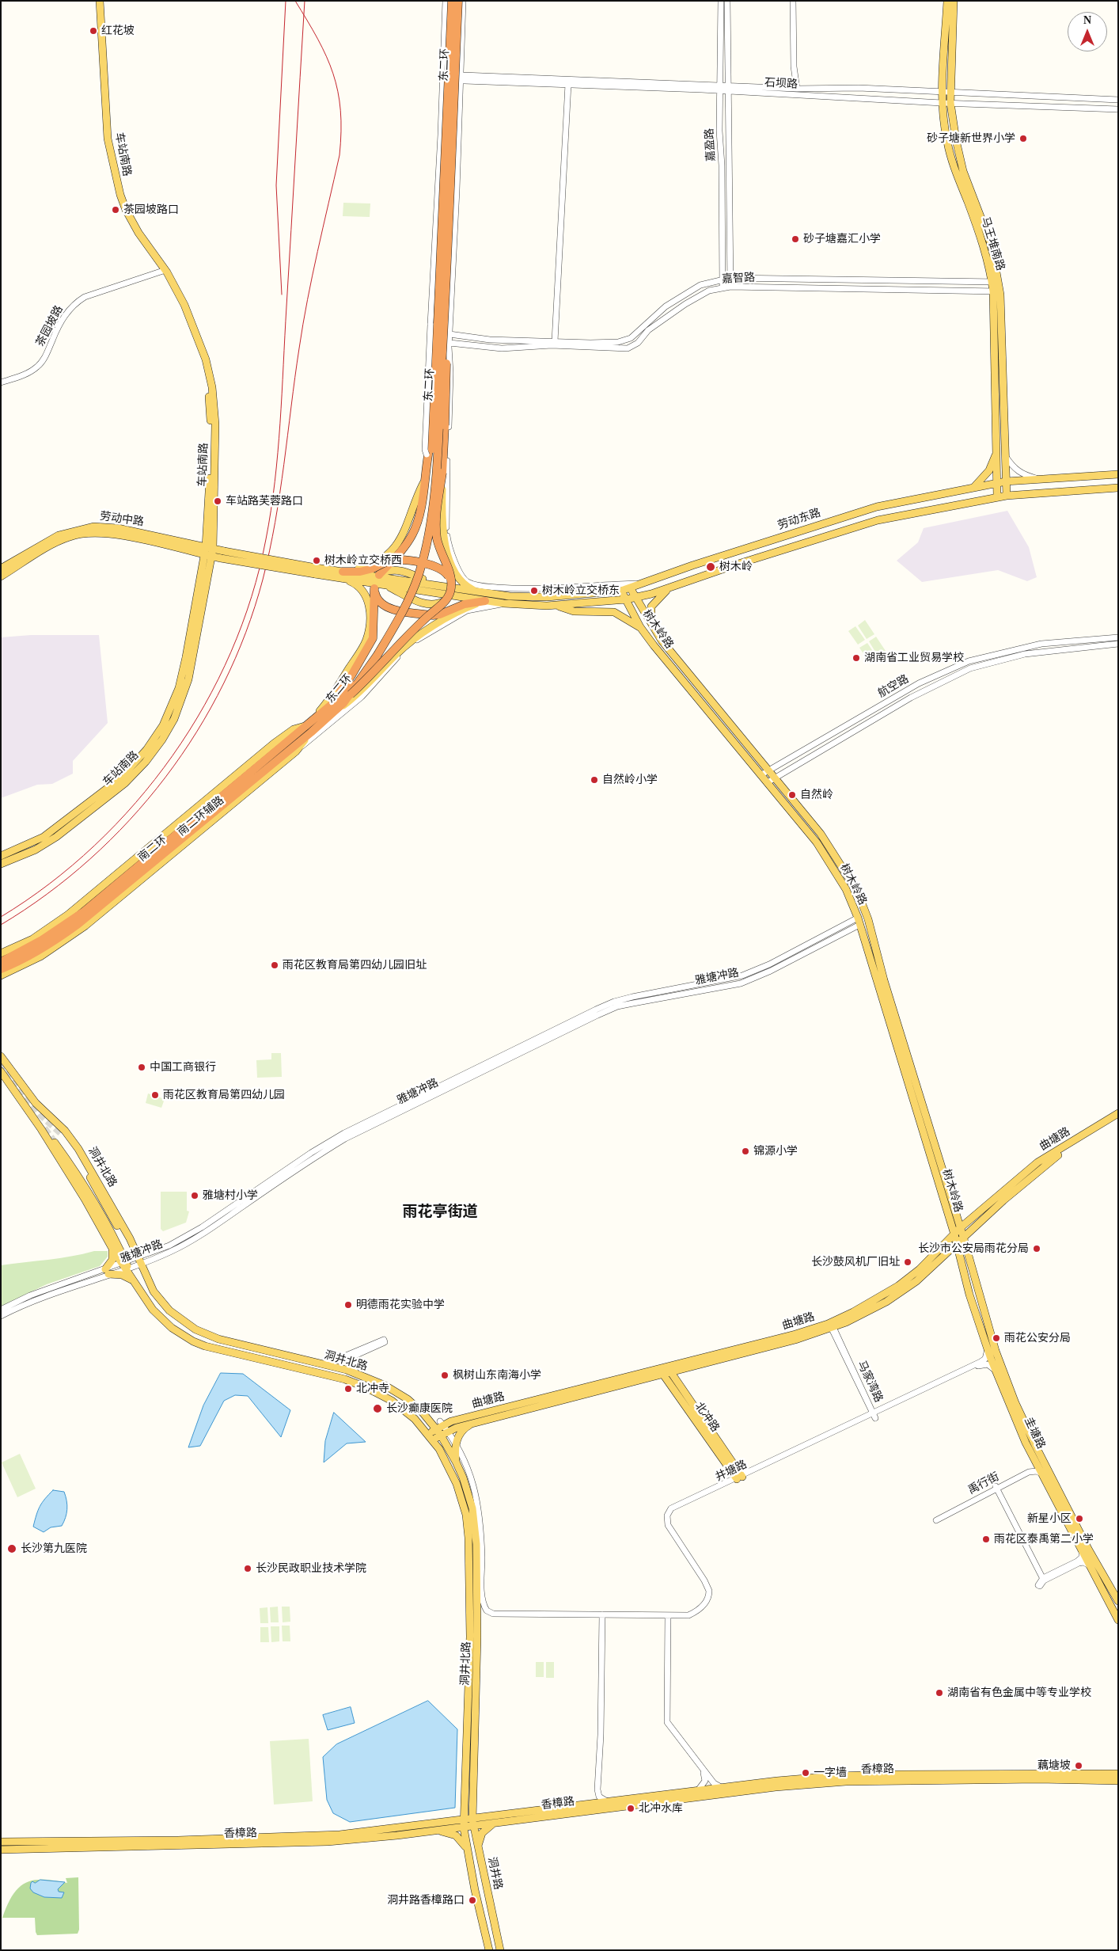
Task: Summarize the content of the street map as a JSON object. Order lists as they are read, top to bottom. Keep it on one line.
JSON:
{"streets":{"highway":["东二环","南二环"],"main road":["车站南路","马王堆南路","劳动中路","劳动东路","树木岭路","南二环辅路","曲塘路","洞井北路","北冲路","圭塘路","香樟路","洞井路"],"street":["石坝路","嘉盈路","嘉智路","茶园坡路","航空路","雅塘冲路","马家湾路","井塘路","禹行街"]},"crossings":[["东二环","石坝路"],["东二环","嘉智路"],["东二环","南二环辅路"],["东二环","南二环"],["石坝路","嘉盈路"],["石坝路","马王堆南路"],["嘉盈路","嘉智路"],["车站南路","茶园坡路"],["车站南路","劳动中路"],["马王堆南路","嘉智路"],["马王堆南路","劳动东路"],["劳动东路","树木岭路"],["树木岭路","航空路"],["树木岭路","雅塘冲路"],["树木岭路","曲塘路"],["树木岭路","圭塘路"],["南二环辅路","南二环"],["雅塘冲路","洞井北路"],["曲塘路","洞井北路"],["曲塘路","马家湾路"],["曲塘路","北冲路"],["曲塘路","圭塘路"],["洞井北路","洞井路"],["马家湾路","井塘路"],["北冲路","井塘路"],["圭塘路","井塘路"],["圭塘路","禹行街"],["香樟路","洞井路"]],"districts":["雨花亭街道"],"places":["红花坡","砂子塘新世界小学","茶园坡路口","砂子塘嘉汇小学","车站路芙蓉路口","树木岭立交桥西","树木岭","树木岭立交桥东","湖南省工业贸易学校","自然岭小学","自然岭","雨花区教育局第四幼儿园旧址","中国工商银行","雨花区教育局第四幼儿园","锦源小学","雅塘村小学","长沙市公安局雨花分局","长沙鼓风机厂旧址","明德雨花实验中学","雨花公安分局","枫树山东南海小学","北冲寺","长沙癫康医院","新星小区","雨花区泰禹第二小学","长沙第九医院","长沙民政职业技术学院","湖南省有色金属中等专业学校","藕塘坡","一字墙","北冲水库","洞井路香樟路口"],"north":"top"}
